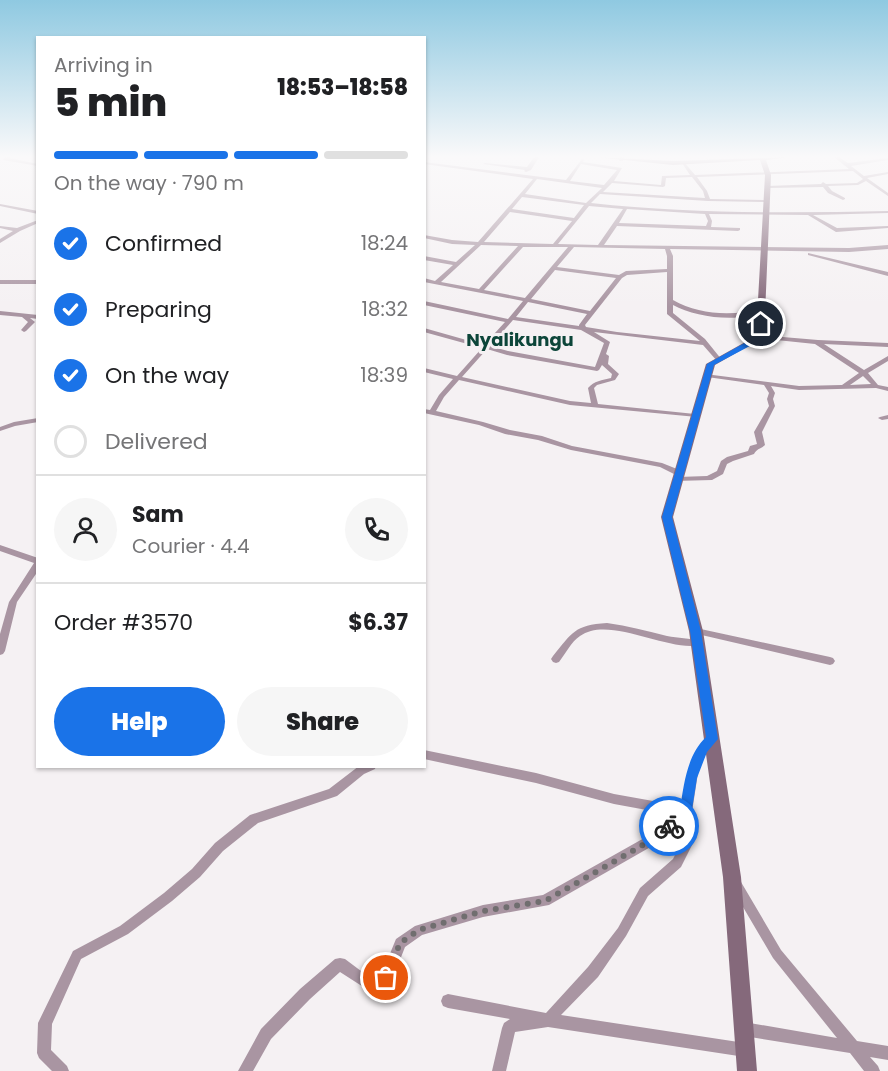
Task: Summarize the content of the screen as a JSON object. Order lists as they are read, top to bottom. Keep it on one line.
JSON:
{"districts":["Nyalikungu"],"page":{"heading":["5 min","Arriving in","18:53–18:58"],"panel":["Sam","Courier · 4.4","Order #3570","$6.37"],"bar":"On the way · 790 m","list":[["Confirmed","18:24"],["Preparing","18:32"],["On the way","18:39"],"Delivered"],"buttons":["Help","Share"]}}
